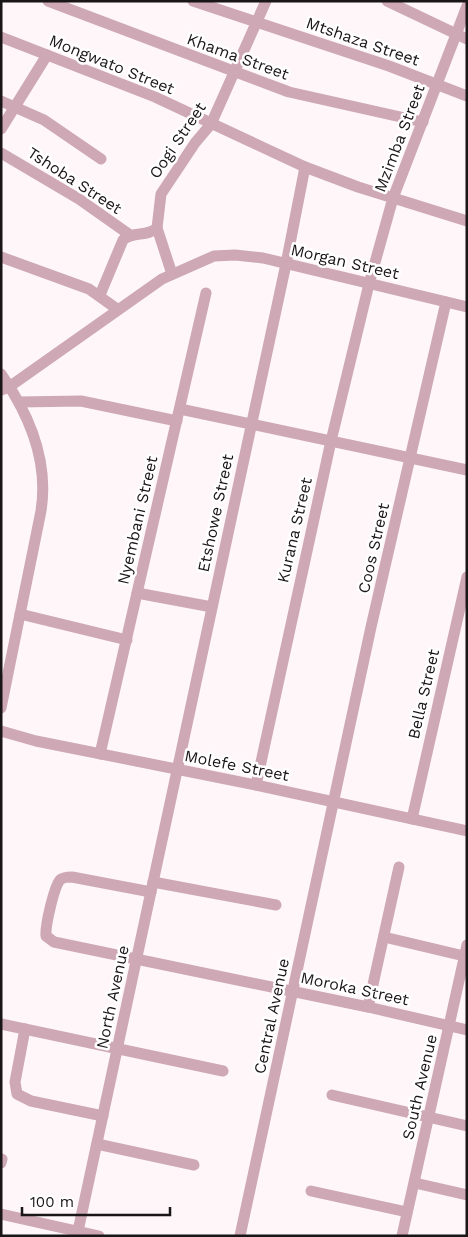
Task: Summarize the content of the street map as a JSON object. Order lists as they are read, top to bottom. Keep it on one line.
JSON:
{"streets":{"street":["Mtshaza Street","Khama Street","Mongwato Street","Mzimba Street","Oogi Street","Tshoba Street","Morgan Street","Etshowe Street","Nyembani Street","Kurana Street","Coos Street","Bella Street","Molefe Street","Moroka Street","North Avenue","Central Avenue","South Avenue"]},"crossings":[["Mtshaza Street","Mzimba Street"],["Mtshaza Street","Oogi Street"],["Khama Street","Mzimba Street"],["Khama Street","Oogi Street"],["Mongwato Street","Mzimba Street"],["Mongwato Street","Oogi Street"],["Mongwato Street","Etshowe Street"],["Mzimba Street","Morgan Street"],["Mzimba Street","Kurana Street"],["Oogi Street","Morgan Street"],["Morgan Street","Etshowe Street"],["Morgan Street","Kurana Street"],["Morgan Street","Coos Street"],["Etshowe Street","Molefe Street"],["Etshowe Street","North Avenue"],["Nyembani Street","Molefe Street"],["Kurana Street","Molefe Street"],["Coos Street","Molefe Street"],["Coos Street","Central Avenue"],["Bella Street","Molefe Street"],["Molefe Street","North Avenue"],["Molefe Street","Central Avenue"],["Moroka Street","North Avenue"],["Moroka Street","Central Avenue"],["Moroka Street","South Avenue"]],"scale_bar":"100 m"}
